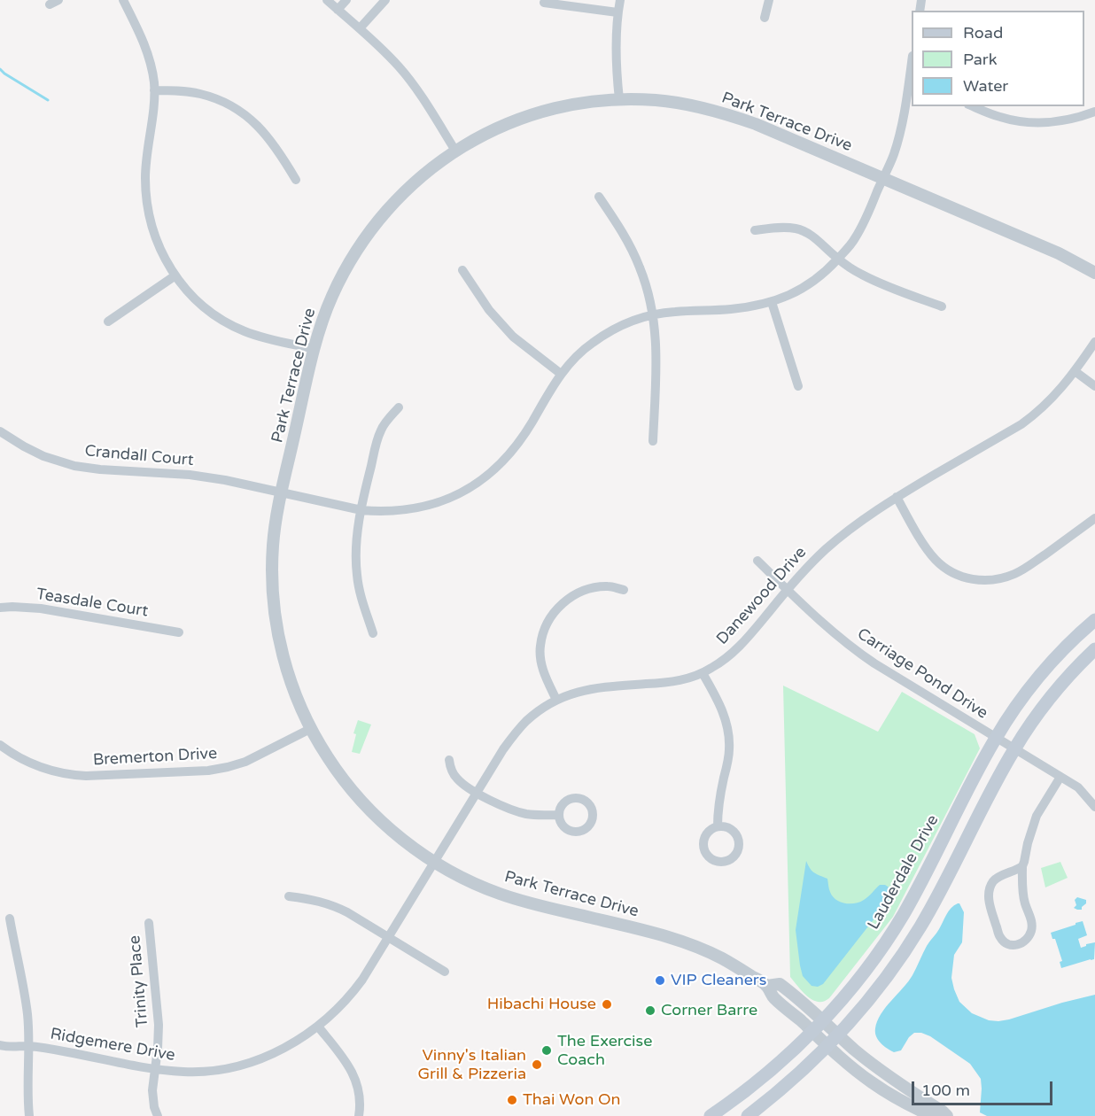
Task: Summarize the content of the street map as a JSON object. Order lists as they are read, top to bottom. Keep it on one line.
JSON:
{"streets":{"main road":["Lauderdale Drive"],"street":["Park Terrace Drive","Crandall Court","Danewood Drive","Teasdale Court","Carriage Pond Drive","Bremerton Drive","Trinity Place","Ridgemere Drive"]},"crossings":[["Park Terrace Drive","Crandall Court"],["Park Terrace Drive","Danewood Drive"],["Park Terrace Drive","Bremerton Drive"],["Park Terrace Drive","Lauderdale Drive"],["Park Terrace Drive","Ridgemere Drive"],["Danewood Drive","Carriage Pond Drive"],["Danewood Drive","Ridgemere Drive"],["Carriage Pond Drive","Lauderdale Drive"],["Trinity Place","Ridgemere Drive"]],"places":["VIP Cleaners","Hibachi House","Corner Barre","The Exercise Coach","Vinny's Italian Grill & Pizzeria","Thai Won On"],"legend":["Road","Park","Water"],"scale_bar":"100 m"}
